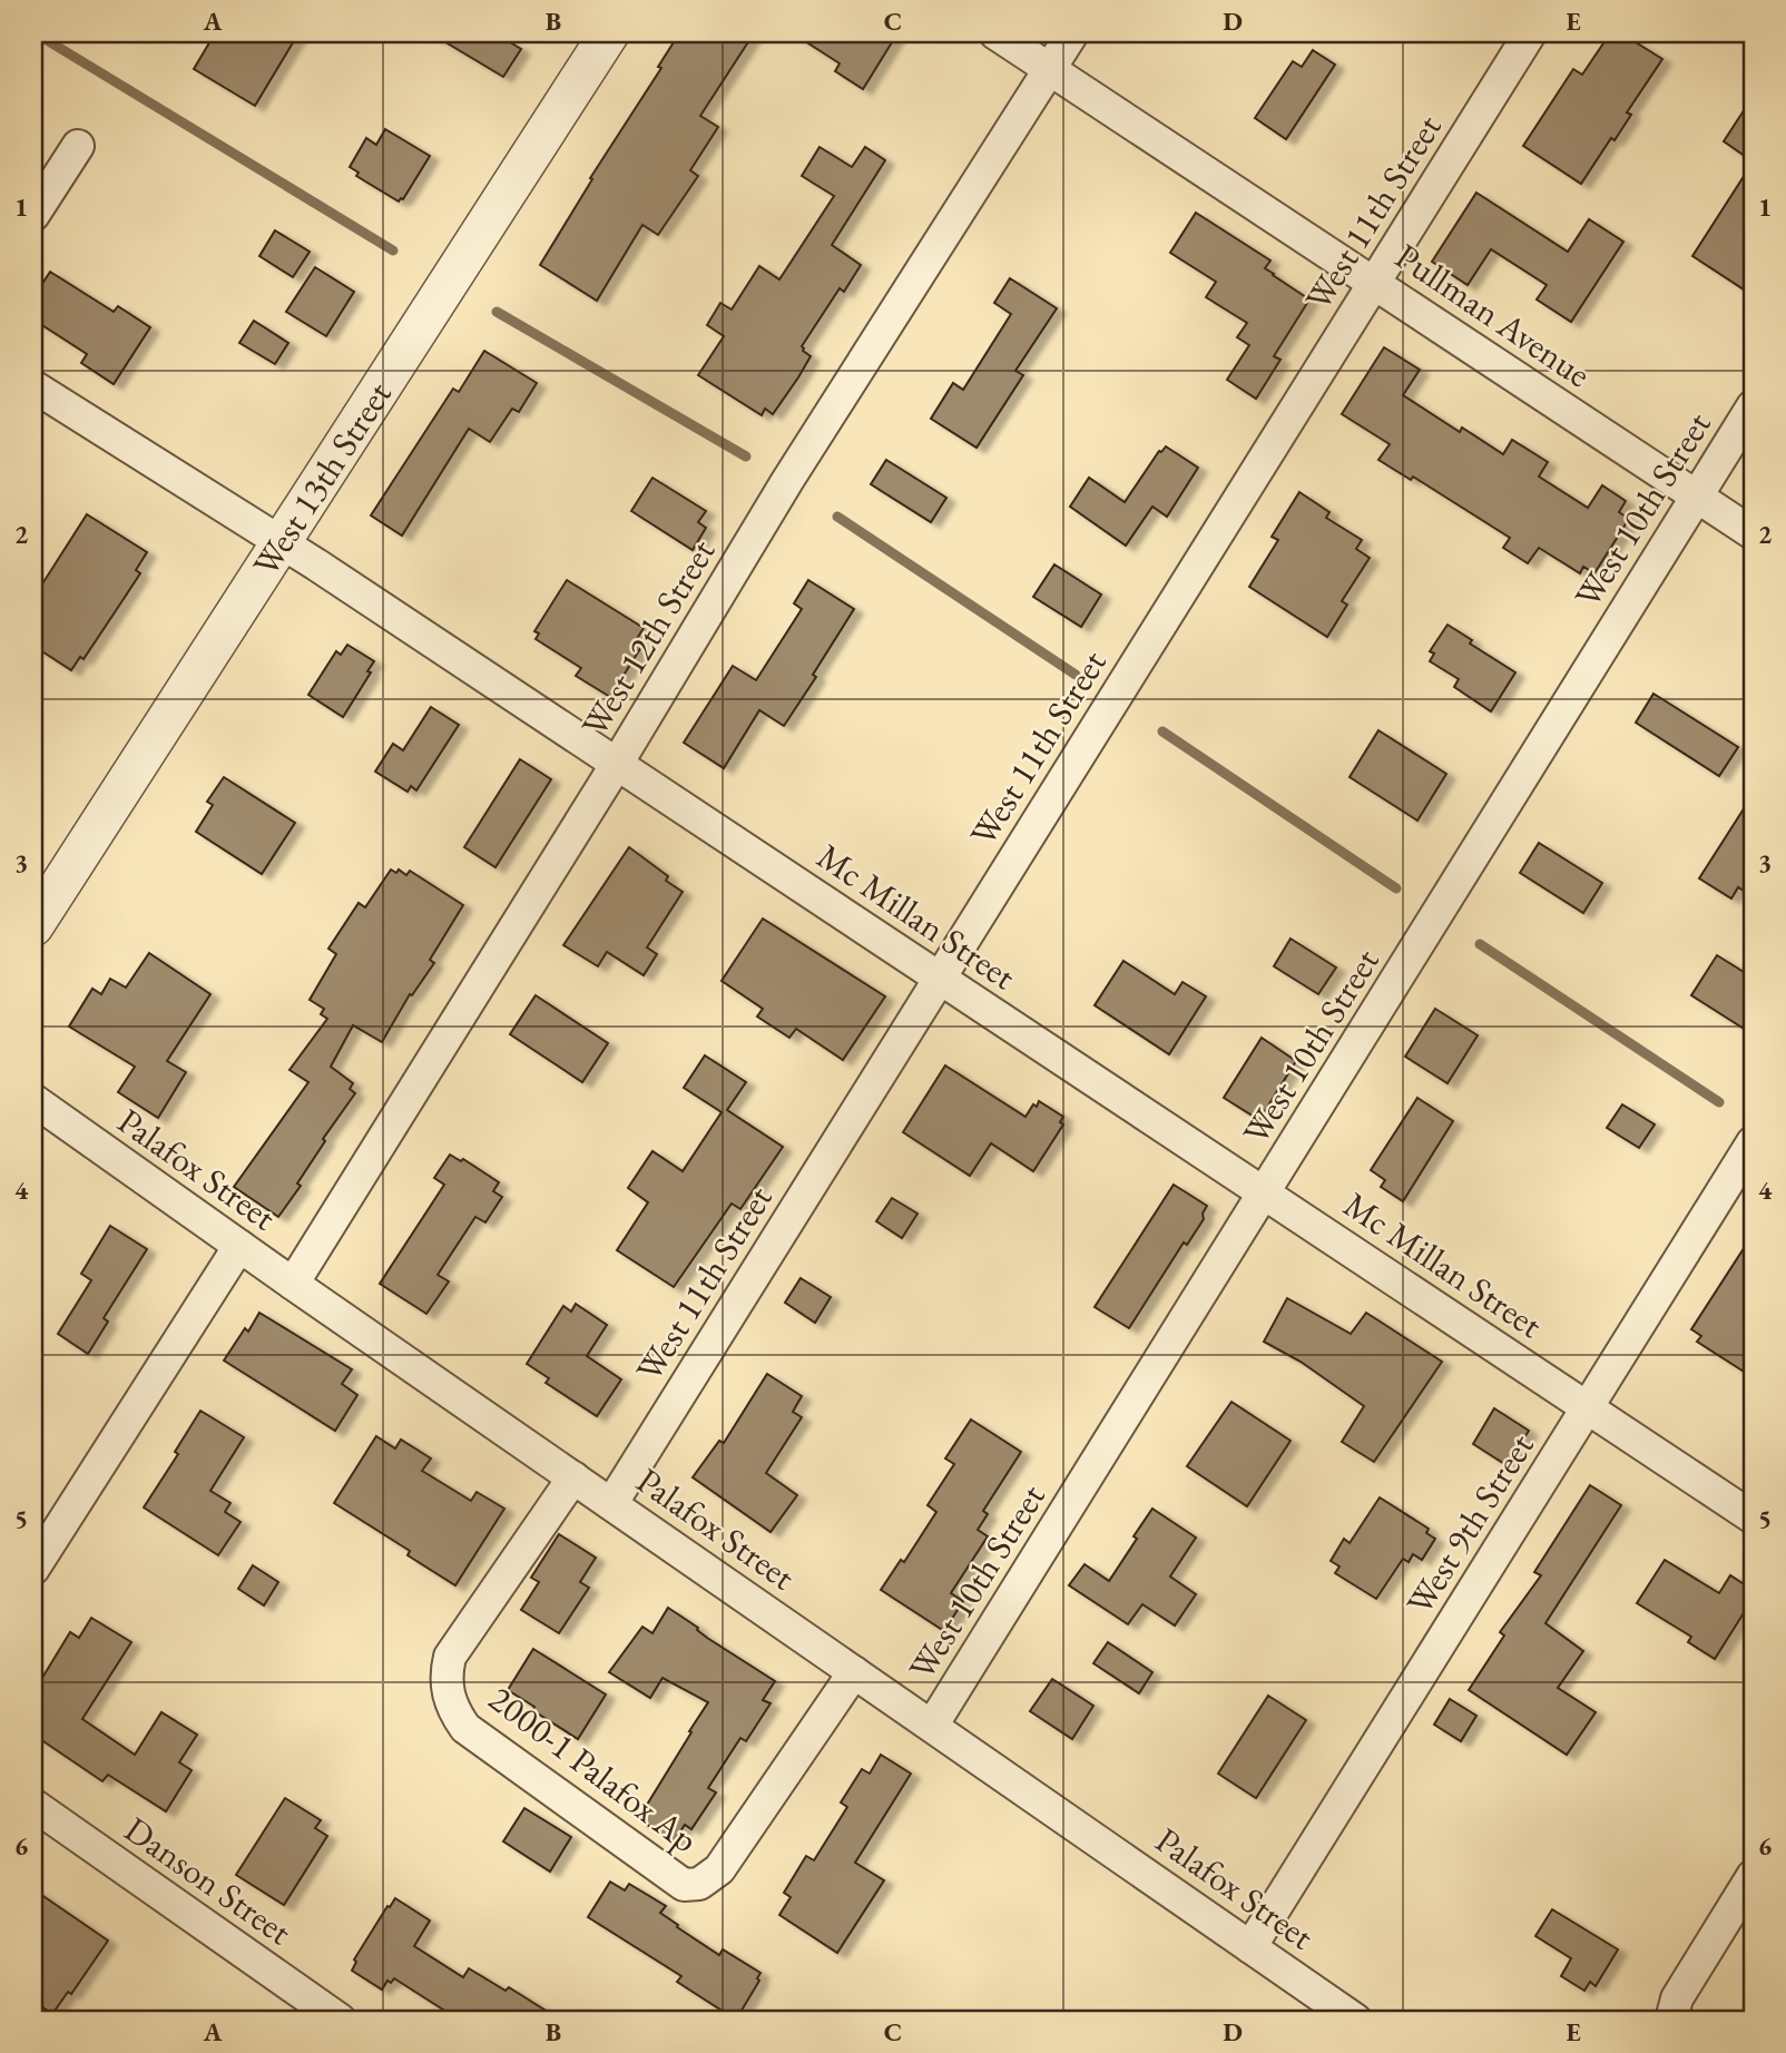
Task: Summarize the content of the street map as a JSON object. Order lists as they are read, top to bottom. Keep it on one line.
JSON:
{"streets":{"street":["West 11th Street","Pullman Avenue","West 13th Street","West 10th Street","West 12th Street","Mc Millan Street","Palafox Street","West 9th Street","2000-1 Palafox Ap","Danson Street"]},"crossings":[["West 11th Street","Pullman Avenue"],["West 11th Street","Mc Millan Street"],["West 11th Street","Palafox Street"],["Pullman Avenue","West 10th Street"],["Pullman Avenue","West 12th Street"],["West 13th Street","Mc Millan Street"],["West 10th Street","Mc Millan Street"],["West 10th Street","Palafox Street"],["West 12th Street","Mc Millan Street"],["West 12th Street","Palafox Street"],["Mc Millan Street","West 9th Street"],["Palafox Street","West 9th Street"],["Palafox Street","2000-1 Palafox Ap"]],"grid":{"columns":["A","B","C","D","E"],"rows":["1","2","3","4","5","6"]}}
